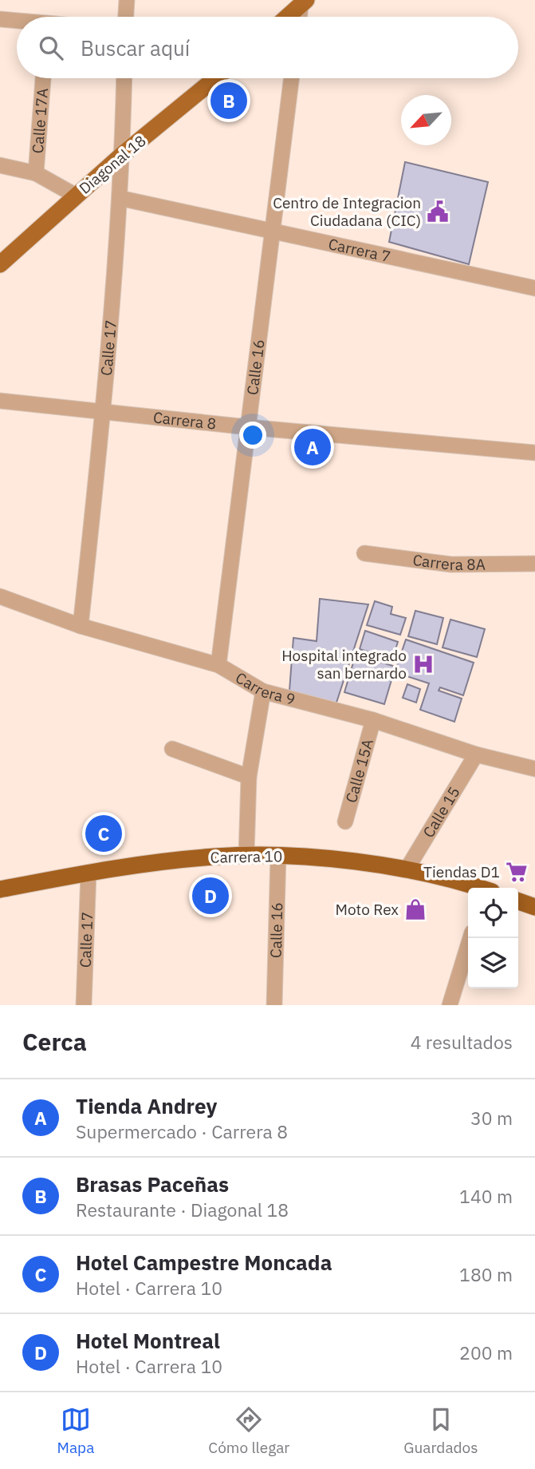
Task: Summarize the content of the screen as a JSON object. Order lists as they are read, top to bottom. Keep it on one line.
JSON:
{"streets":{"highway":["Carrera 10"],"main road":["Diagonal 18"],"street":["Calle 17A","Carrera 7","Calle 17","Calle 16","Carrera 8","Carrera 8A","Carrera 9","Calle 15A","Calle 15"]},"crossings":[["Diagonal 18","Calle 17"],["Carrera 7","Calle 17"],["Carrera 7","Calle 16"],["Calle 17","Carrera 8"],["Calle 17","Carrera 9"],["Calle 17","Carrera 10"],["Calle 16","Carrera 8"],["Calle 16","Carrera 9"],["Calle 16","Carrera 10"],["Carrera 9","Calle 15A"],["Carrera 9","Calle 15"],["Calle 15","Carrera 10"]],"places":{"public building":["Centro de Integracion Ciudadana (CIC)"],"hospital":["Hospital integrado san bernardo"],"supermarket":["Tiendas D1"],"shop":["Moto Rex"]},"north":"bottom left","page":{"search":"Buscar aquí","pins":["B","A","C","D"],"heading":["Cerca","4 resultados"],"list":[{"mark":"A","name":"Tienda Andrey","note":"Supermercado · Carrera 8","value":"30 m"},{"mark":"B","name":"Brasas Paceñas","note":"Restaurante · Diagonal 18","value":"140 m"},{"mark":"C","name":"Hotel Campestre Moncada","note":"Hotel · Carrera 10","value":"180 m"},{"mark":"D","name":"Hotel Montreal","note":"Hotel · Carrera 10","value":"200 m"}],"nav":["Mapa","Cómo llegar","Guardados"]}}
